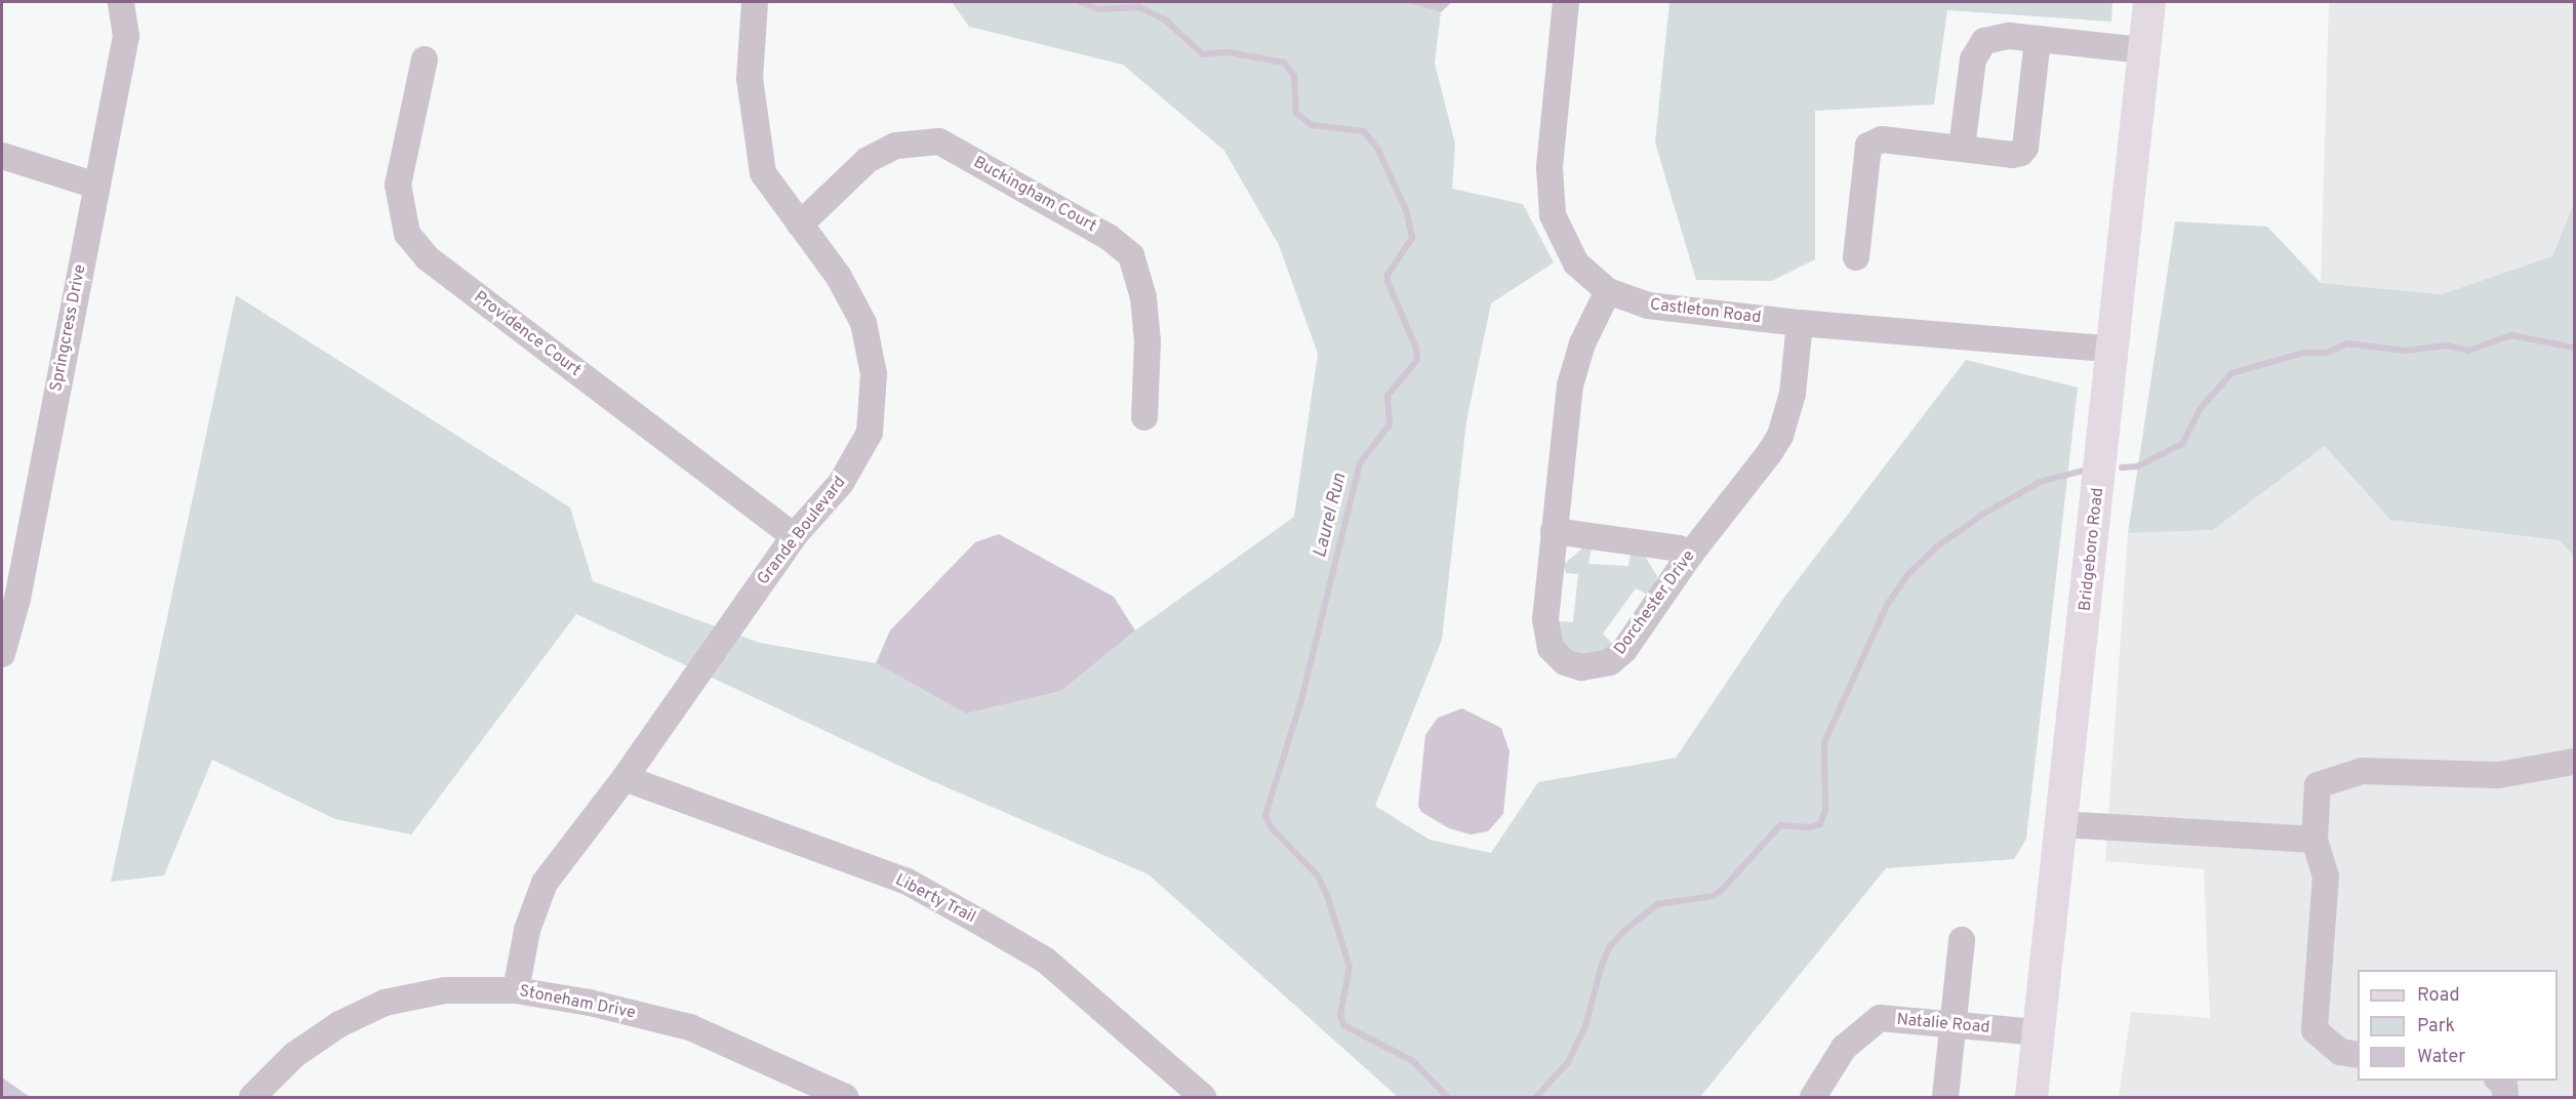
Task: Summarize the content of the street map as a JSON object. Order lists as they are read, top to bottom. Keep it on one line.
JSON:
{"streets":{"main road":["Bridgeboro Road"],"street":["Buckingham Court","Castleton Road","Springcress Drive","Providence Court","Grande Boulevard","Dorchester Drive","Liberty Trail","Stoneham Drive","Natalie Road"]},"crossings":[["Buckingham Court","Grande Boulevard"],["Castleton Road","Bridgeboro Road"],["Castleton Road","Dorchester Drive"],["Providence Court","Grande Boulevard"],["Grande Boulevard","Liberty Trail"],["Grande Boulevard","Stoneham Drive"],["Bridgeboro Road","Natalie Road"]],"water":["Laurel Run"],"legend":["Road","Park","Water"]}
